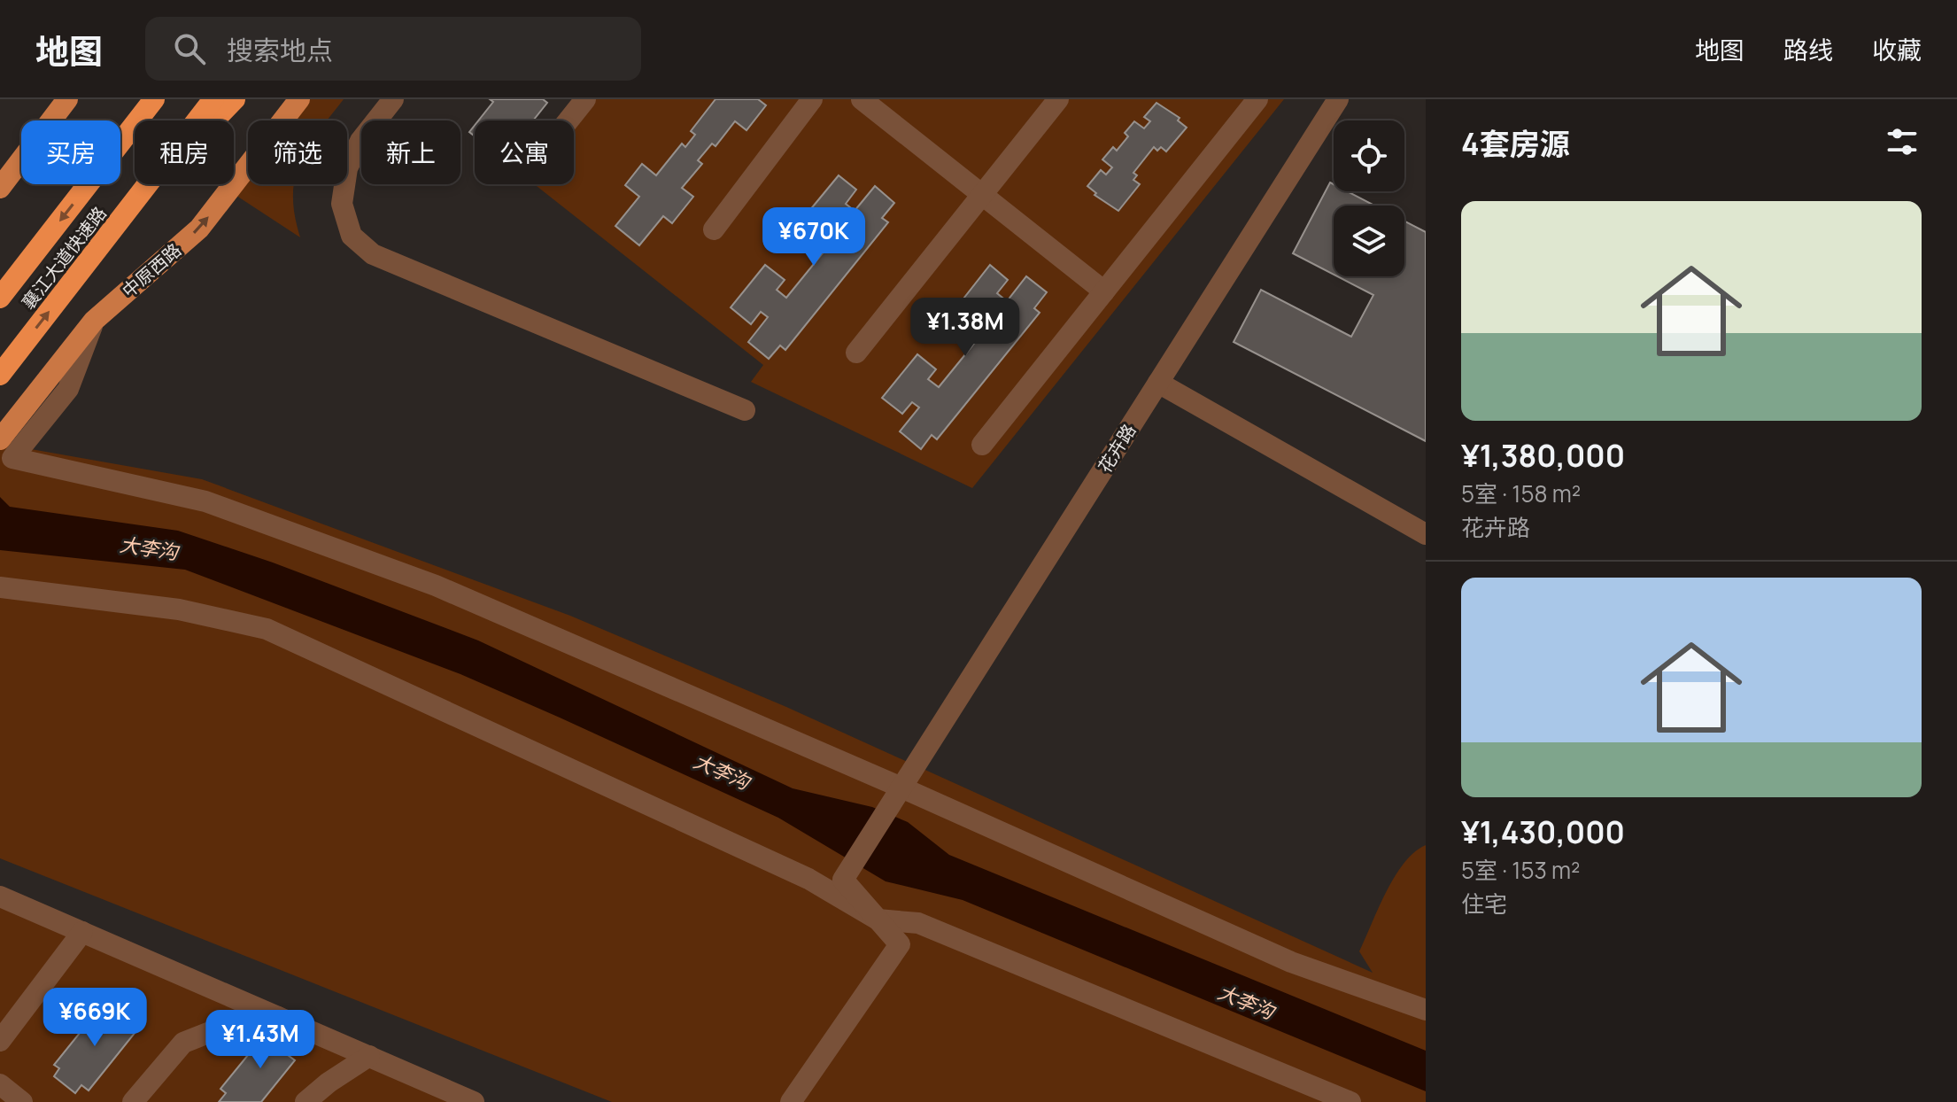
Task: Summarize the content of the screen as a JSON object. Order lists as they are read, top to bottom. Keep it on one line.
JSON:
{"streets":{"highway":["襄江大道快速路"],"main road":["中原西路"],"street":["花卉路"]},"water":["大李沟"],"page":{"header":"地图","search":"搜索地点","nav":["地图","路线","收藏"],"heading":"4套房源","chip":["买房","租房","筛选","新上","公寓"],"list":[{"name":"¥1,380,000","note":"5室 · 158 m² · 花卉路"},{"name":"¥1,430,000","note":"5室 · 153 m² · 住宅"}],"price":["¥670K","¥1.38M","¥669K","¥1.43M"]}}
